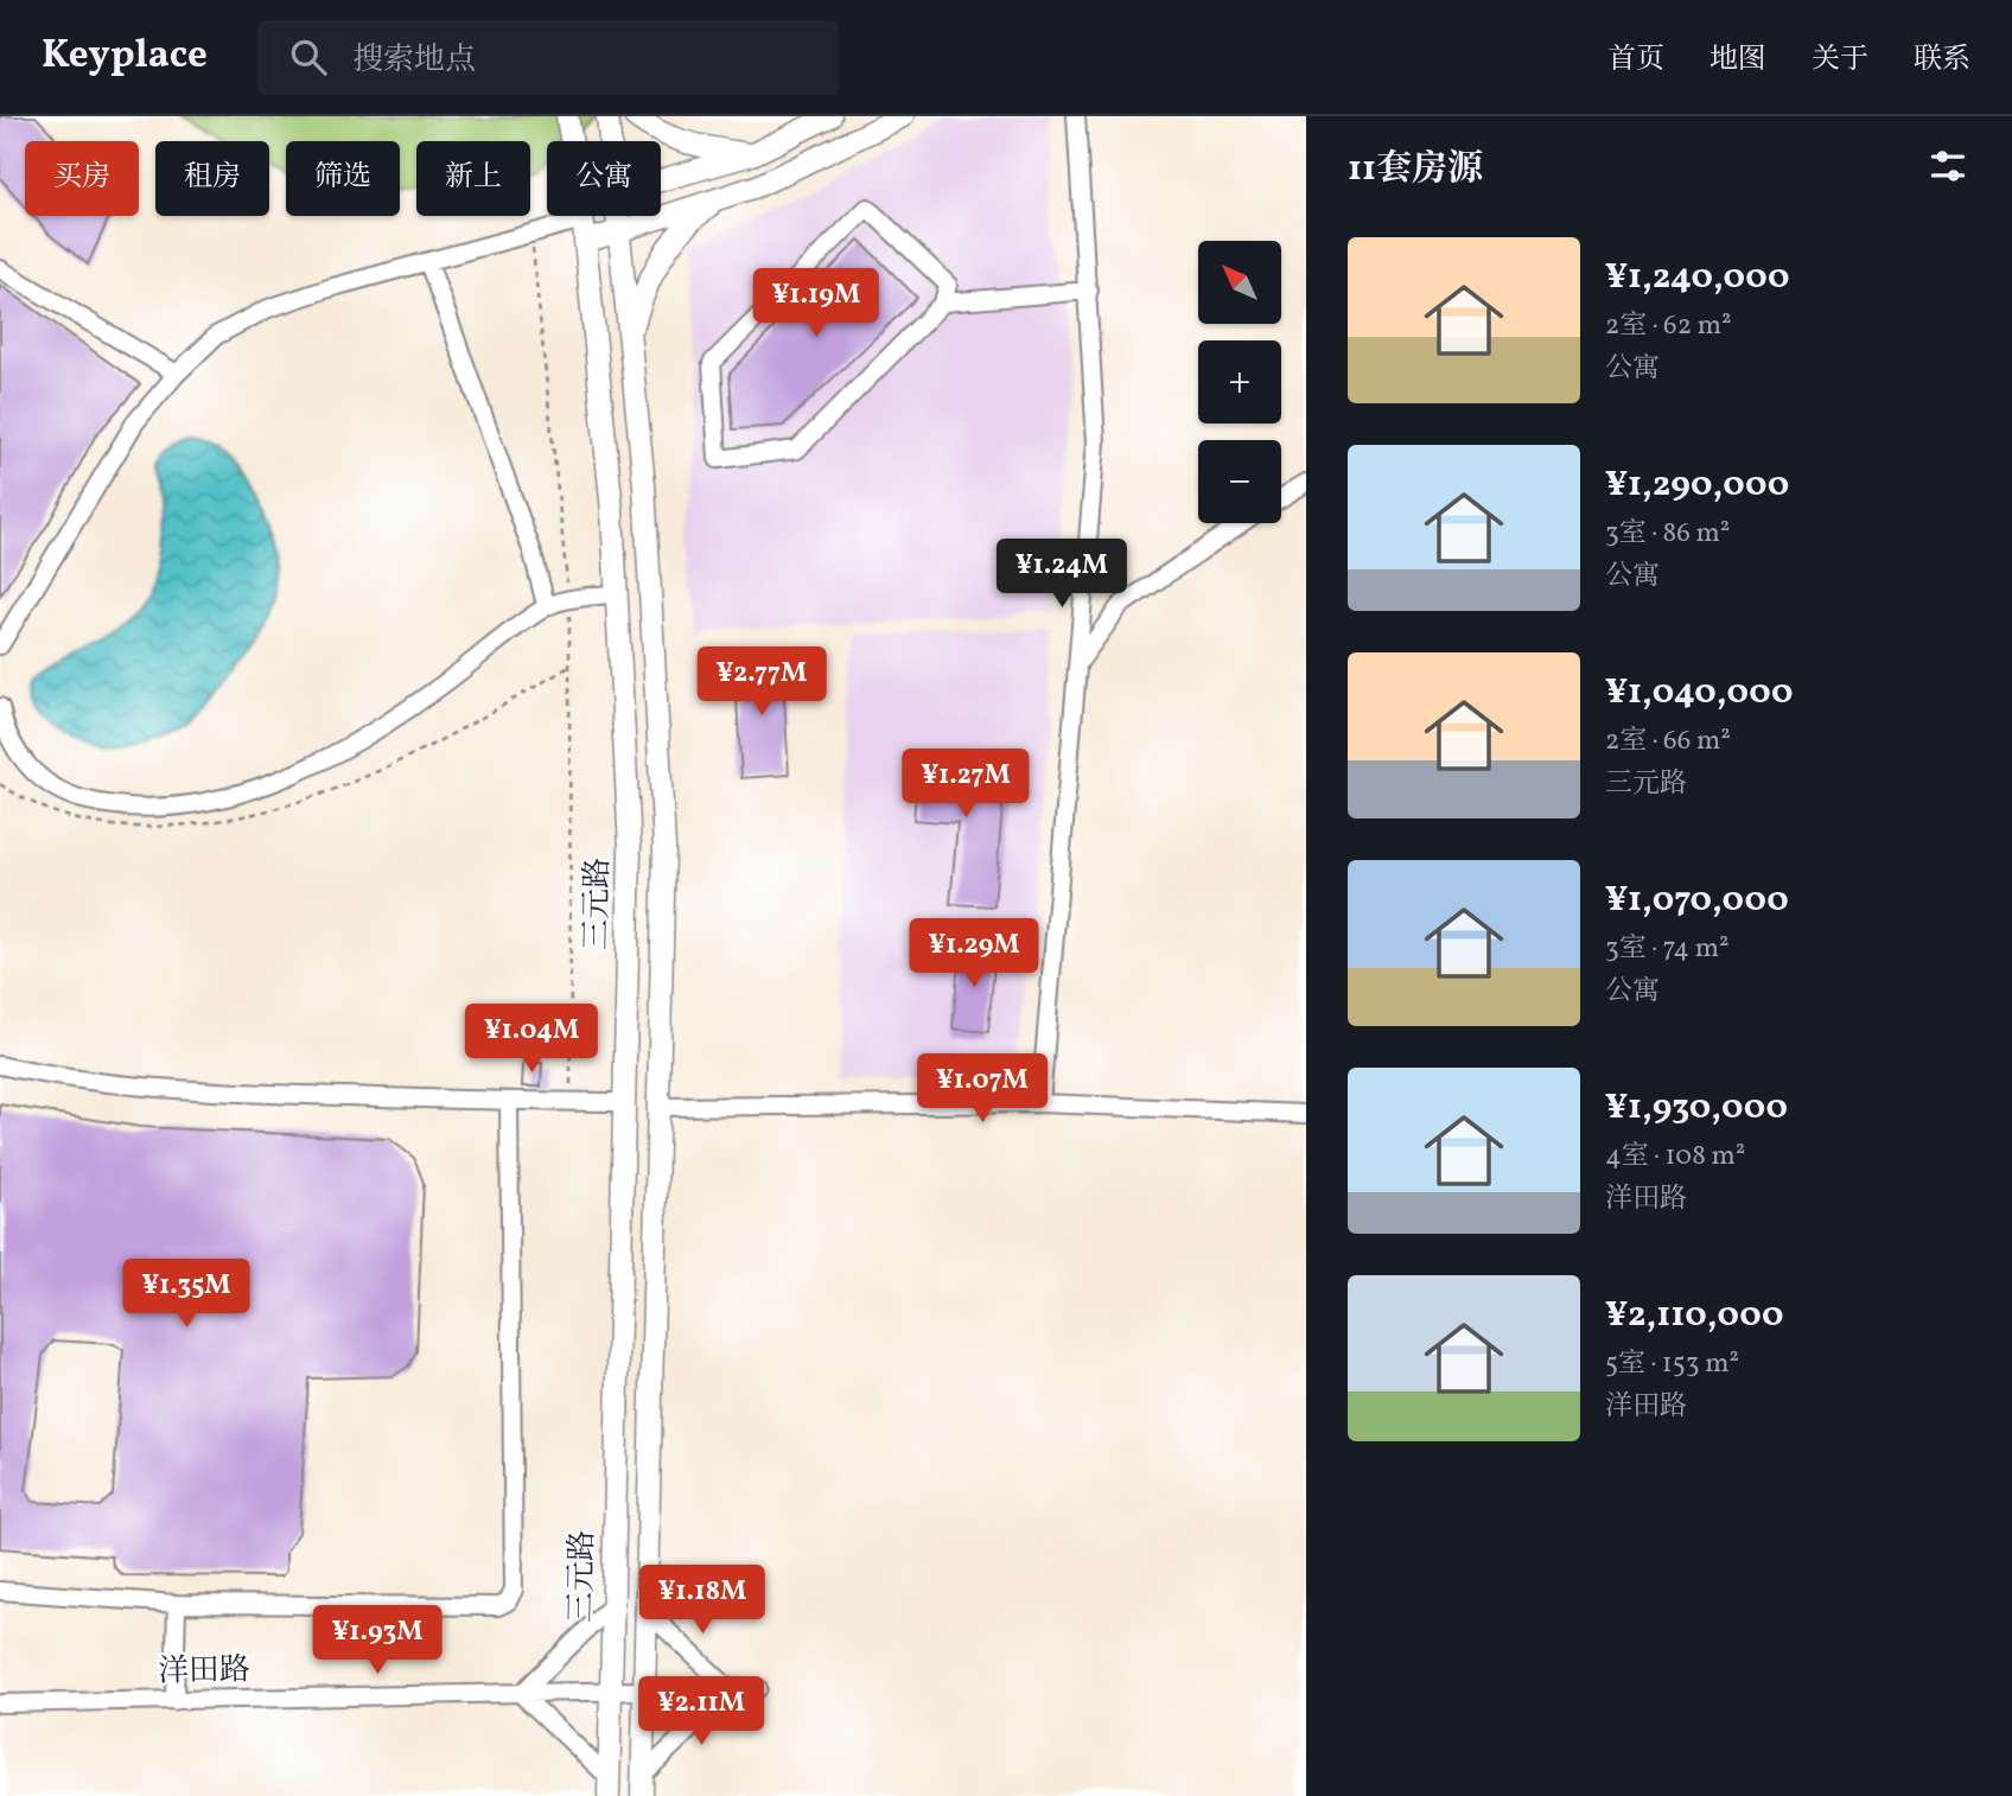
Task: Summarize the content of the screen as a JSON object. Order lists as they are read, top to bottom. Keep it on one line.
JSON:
{"streets":{"main road":["三元路"],"street":["洋田路"]},"crossings":[["三元路","洋田路"]],"north":"top left","page":{"header":"Keyplace","search":"搜索地点","nav":["首页","地图","关于","联系"],"heading":"11套房源","chip":["买房","租房","筛选","新上","公寓"],"list":[{"name":"¥1,240,000","note":"2室 · 62 m² · 公寓"},{"name":"¥1,290,000","note":"3室 · 86 m² · 公寓"},{"name":"¥1,040,000","note":"2室 · 66 m² · 三元路"},{"name":"¥1,070,000","note":"3室 · 74 m² · 公寓"},{"name":"¥1,930,000","note":"4室 · 108 m² · 洋田路"},{"name":"¥2,110,000","note":"5室 · 153 m² · 洋田路"}],"map_buttons":["+","−"],"price":["¥1.19M","¥1.24M","¥2.77M","¥1.27M","¥1.29M","¥1.04M","¥1.07M","¥1.35M","¥1.18M","¥1.93M","¥2.11M"]}}
